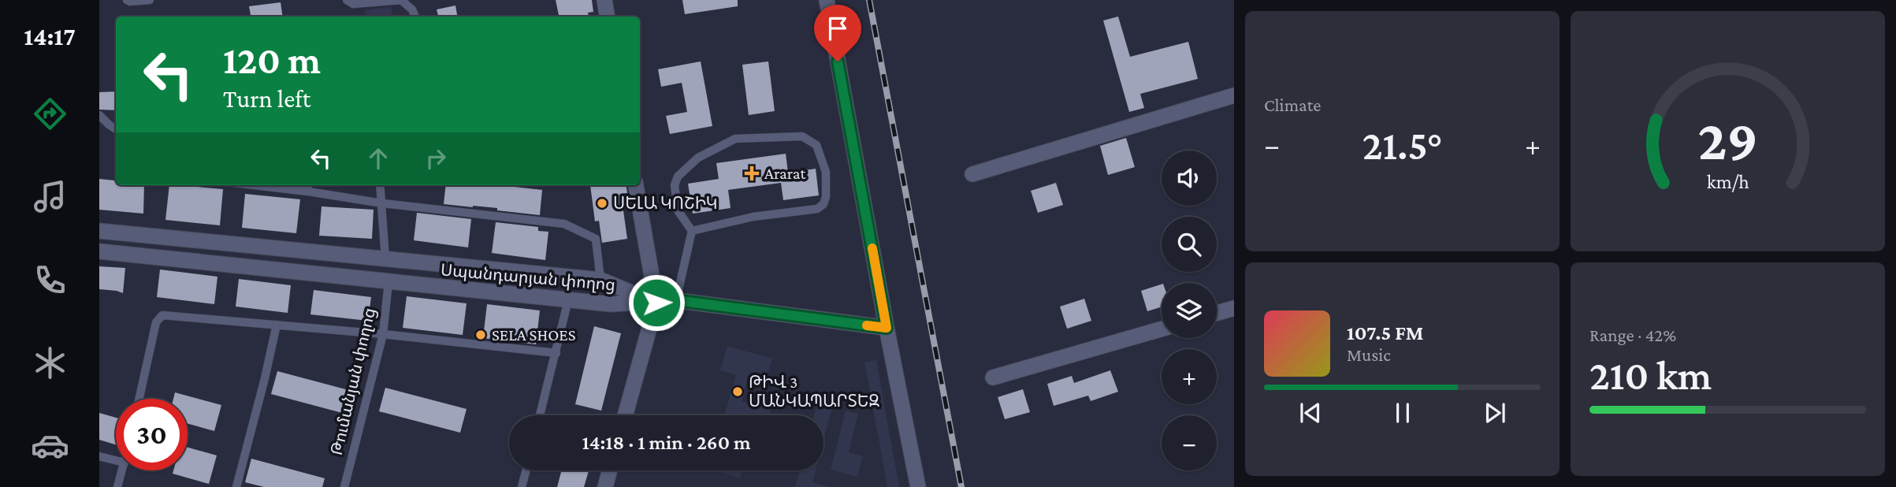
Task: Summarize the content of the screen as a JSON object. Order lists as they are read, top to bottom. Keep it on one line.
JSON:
{"streets":{"street":["Սպանդարյան փողոց"],"lane":["Թումանյան փողոց"]},"crossings":[["Սպանդարյան փողոց","Թումանյան փողոց"]],"places":{"health":["Ararat"],"other":["ՍԵԼԱ ԿՈՇԻԿ","SELA SHOES","ԹԻՎ 3 ՄԱՆԿԱՊԱՐՏԵԶ"]},"page":{"tabs":"14:17","tile":["Climate",["Range · 42%","210 km"]],"turn":["120 m","Turn left"],"heat":["−","21.5°","+"],"map_buttons":["+","−"],"song":["107.5 FM","Music"],"limit":"30","trip":"14:18 · 1 min · 260 m","gauge":["29","km/h"]}}
